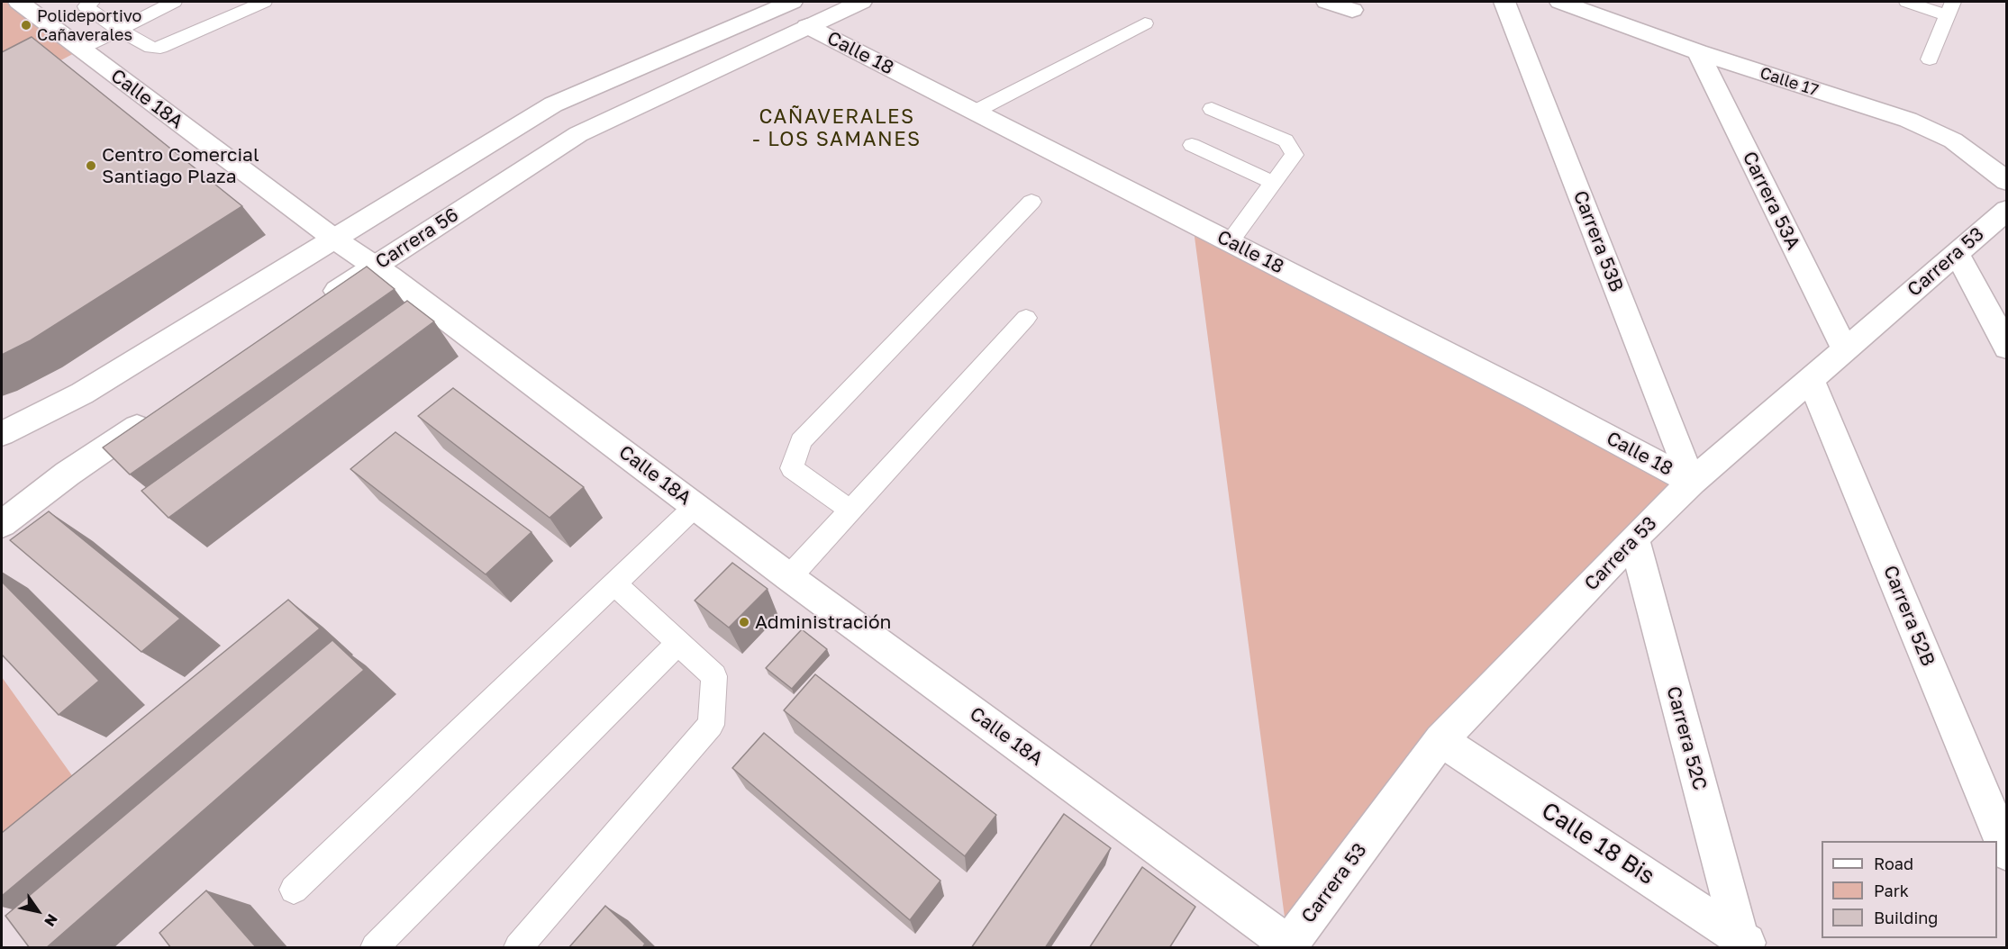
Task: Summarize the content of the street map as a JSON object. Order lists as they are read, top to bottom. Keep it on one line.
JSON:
{"streets":{"street":["Calle 18","Calle 17","Calle 18A","Carrera 53A","Carrera 56","Carrera 53B","Carrera 53","Carrera 52B","Carrera 52C","Calle 18 Bis"]},"crossings":[["Calle 18","Carrera 56"],["Calle 18","Carrera 53B"],["Calle 18","Carrera 53"],["Calle 17","Carrera 53A"],["Calle 18A","Carrera 56"],["Calle 18A","Carrera 53"],["Carrera 53A","Carrera 53"],["Carrera 53B","Carrera 53"],["Carrera 53","Carrera 52B"],["Carrera 53","Carrera 52C"],["Carrera 53","Calle 18 Bis"],["Carrera 52C","Calle 18 Bis"]],"districts":["CAÑAVERALES - LOS SAMANES"],"places":["Polideportivo Cañaverales","Centro Comercial Santiago Plaza","Administración"],"legend":["Road","Park","Building"],"north":"bottom right"}
